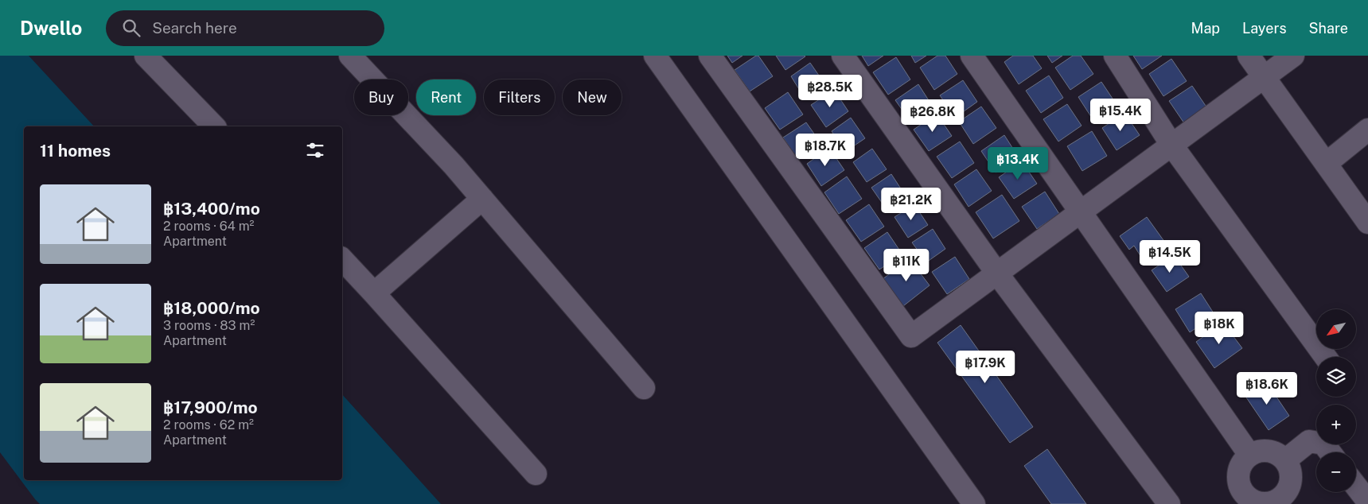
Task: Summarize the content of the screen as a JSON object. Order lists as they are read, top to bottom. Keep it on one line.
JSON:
{"north":"bottom left","page":{"header":"Dwello","search":"Search here","nav":["Map","Layers","Share"],"price":["฿28.5K","฿15.4K","฿26.8K","฿18.7K","฿13.4K","฿21.2K","฿14.5K","฿11K","฿18K","฿17.9K","฿18.6K"],"chip":["Buy","Rent","Filters","New"],"heading":"11 homes","list":[{"name":"฿13,400/mo","note":"2 rooms · 64 m² · Apartment"},{"name":"฿18,000/mo","note":"3 rooms · 83 m² · Apartment"},{"name":"฿17,900/mo","note":"2 rooms · 62 m² · Apartment"}],"map_buttons":["+","−"]}}
